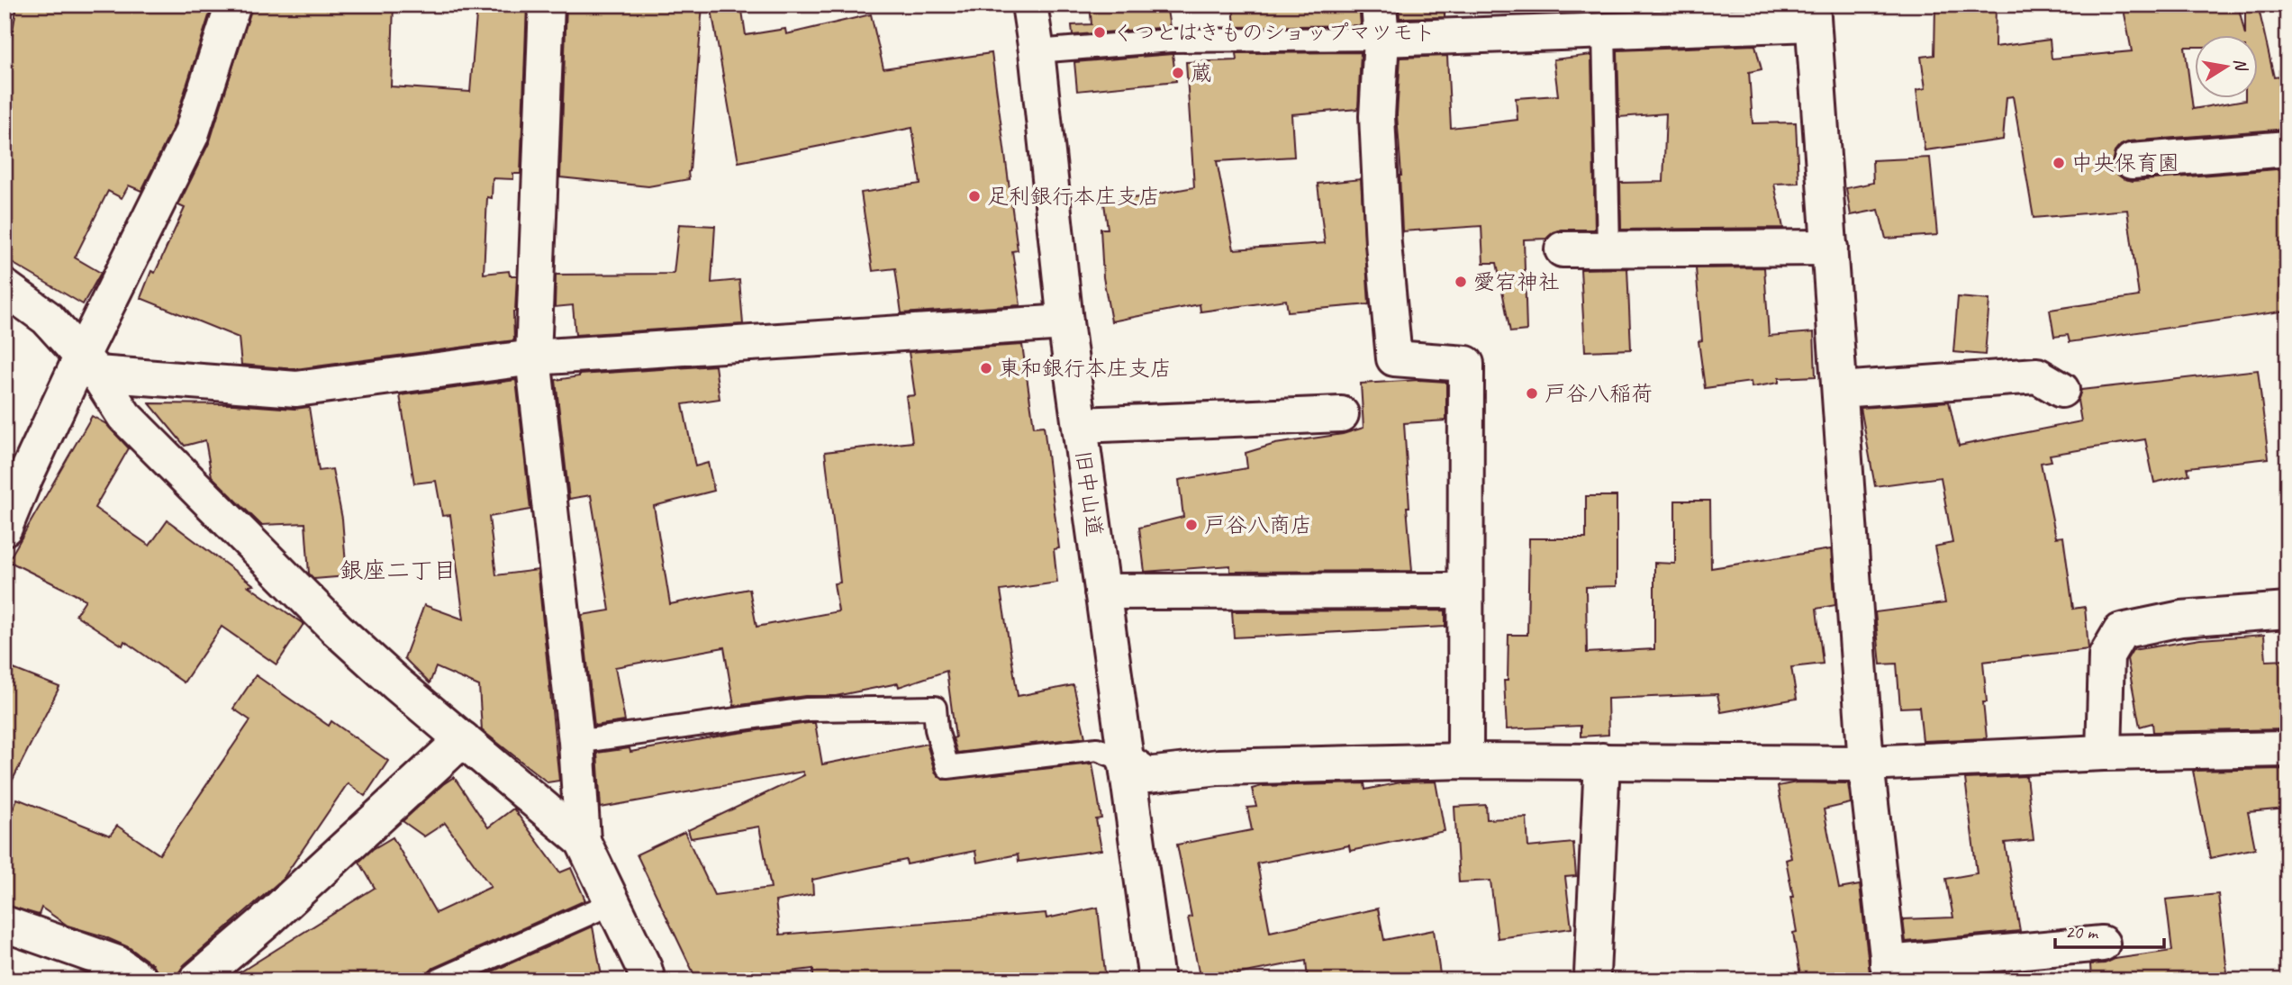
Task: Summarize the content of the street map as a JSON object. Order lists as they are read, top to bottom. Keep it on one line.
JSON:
{"streets":{"street":["旧中山道"]},"districts":["銀座二丁目"],"places":["くつとはきものショップマツモト","蔵","中央保育園","足利銀行本庄支店","愛宕神社","東和銀行本庄支店","戸谷八稲荷","戸谷八商店"],"scale_bar":"20 m","north":"right"}
